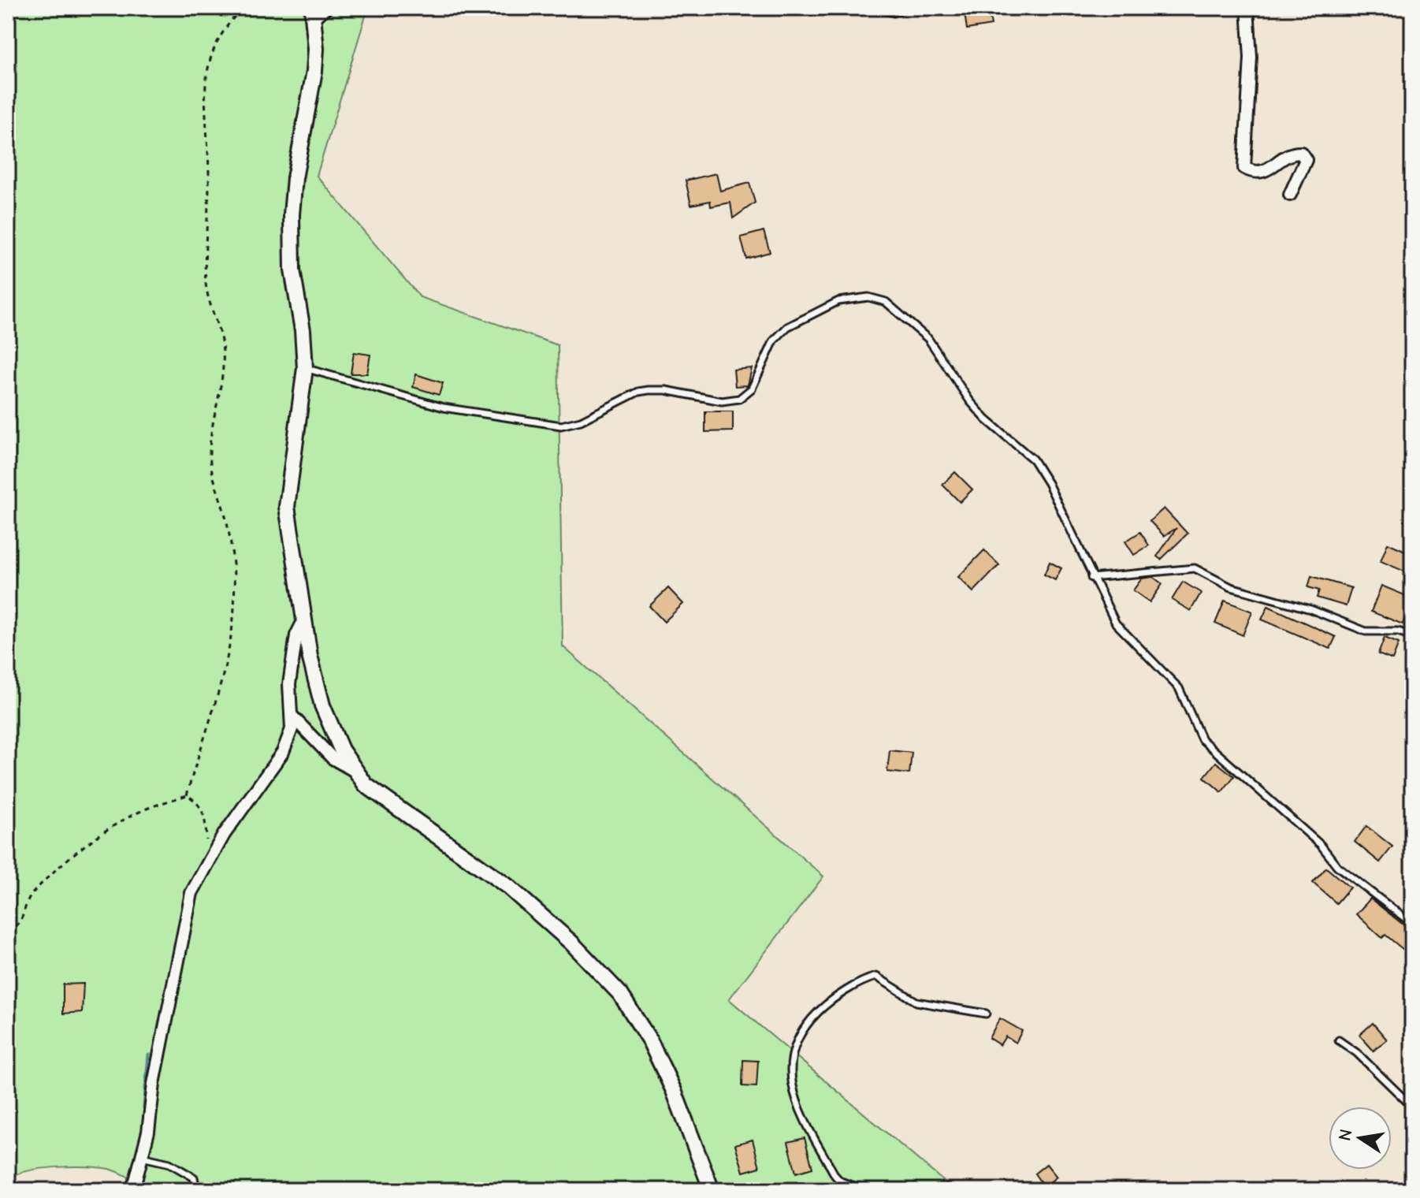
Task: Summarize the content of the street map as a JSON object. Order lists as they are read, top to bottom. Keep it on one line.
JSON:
{"north":"left"}
